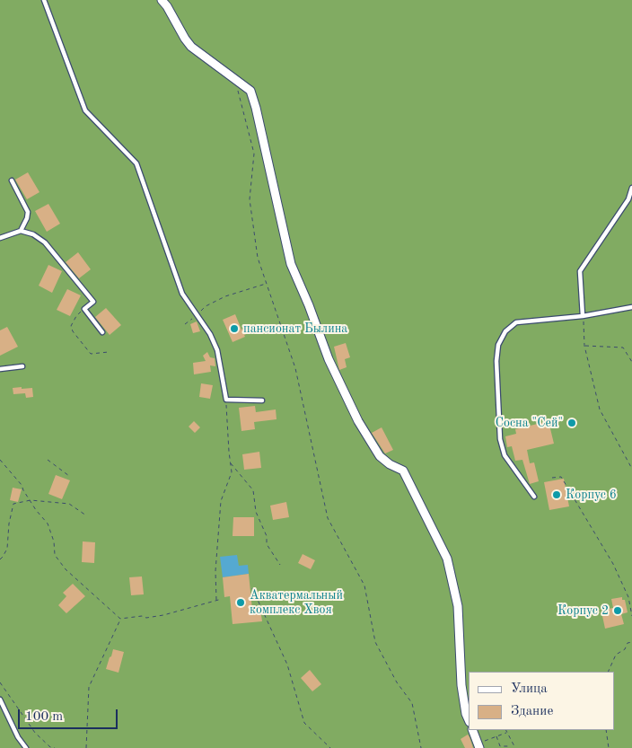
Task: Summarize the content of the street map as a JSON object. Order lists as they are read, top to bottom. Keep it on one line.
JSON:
{"places":["пансионат Былина","Сосна \"Сей\"","Корпус 6","Акватермальный комплекс Хвоя","Корпус 2"],"legend":["Улица","Здание"],"scale_bar":"100 m"}
